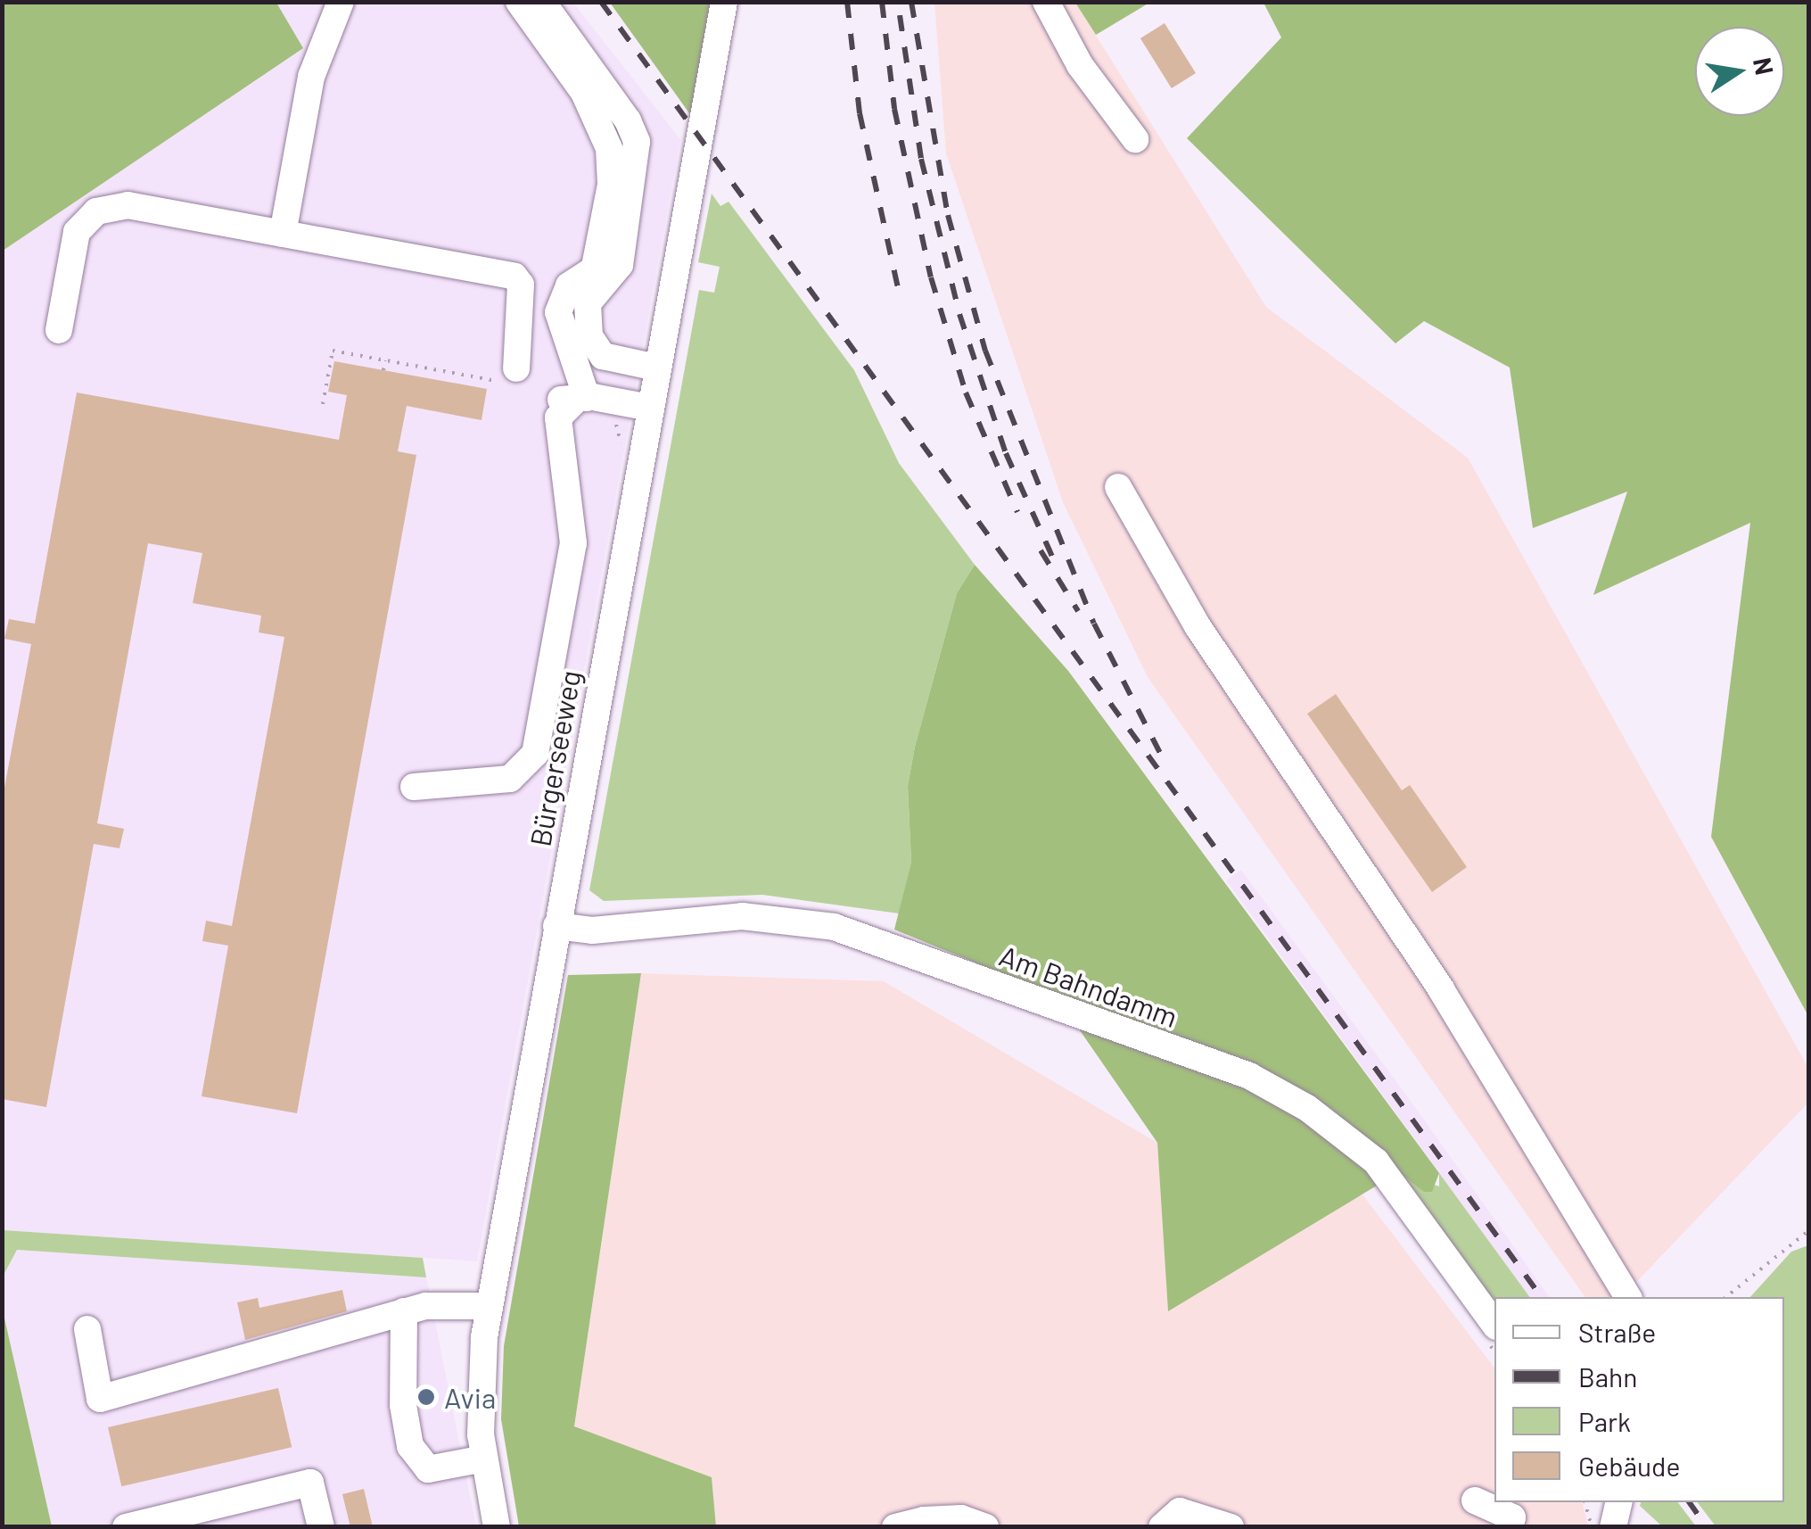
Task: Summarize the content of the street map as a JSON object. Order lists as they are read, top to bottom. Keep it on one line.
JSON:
{"streets":{"street":["Bürgerseeweg","Am Bahndamm"]},"crossings":[["Bürgerseeweg","Am Bahndamm"]],"places":["Avia"],"legend":["Straße","Bahn","Park","Gebäude"],"north":"right"}
